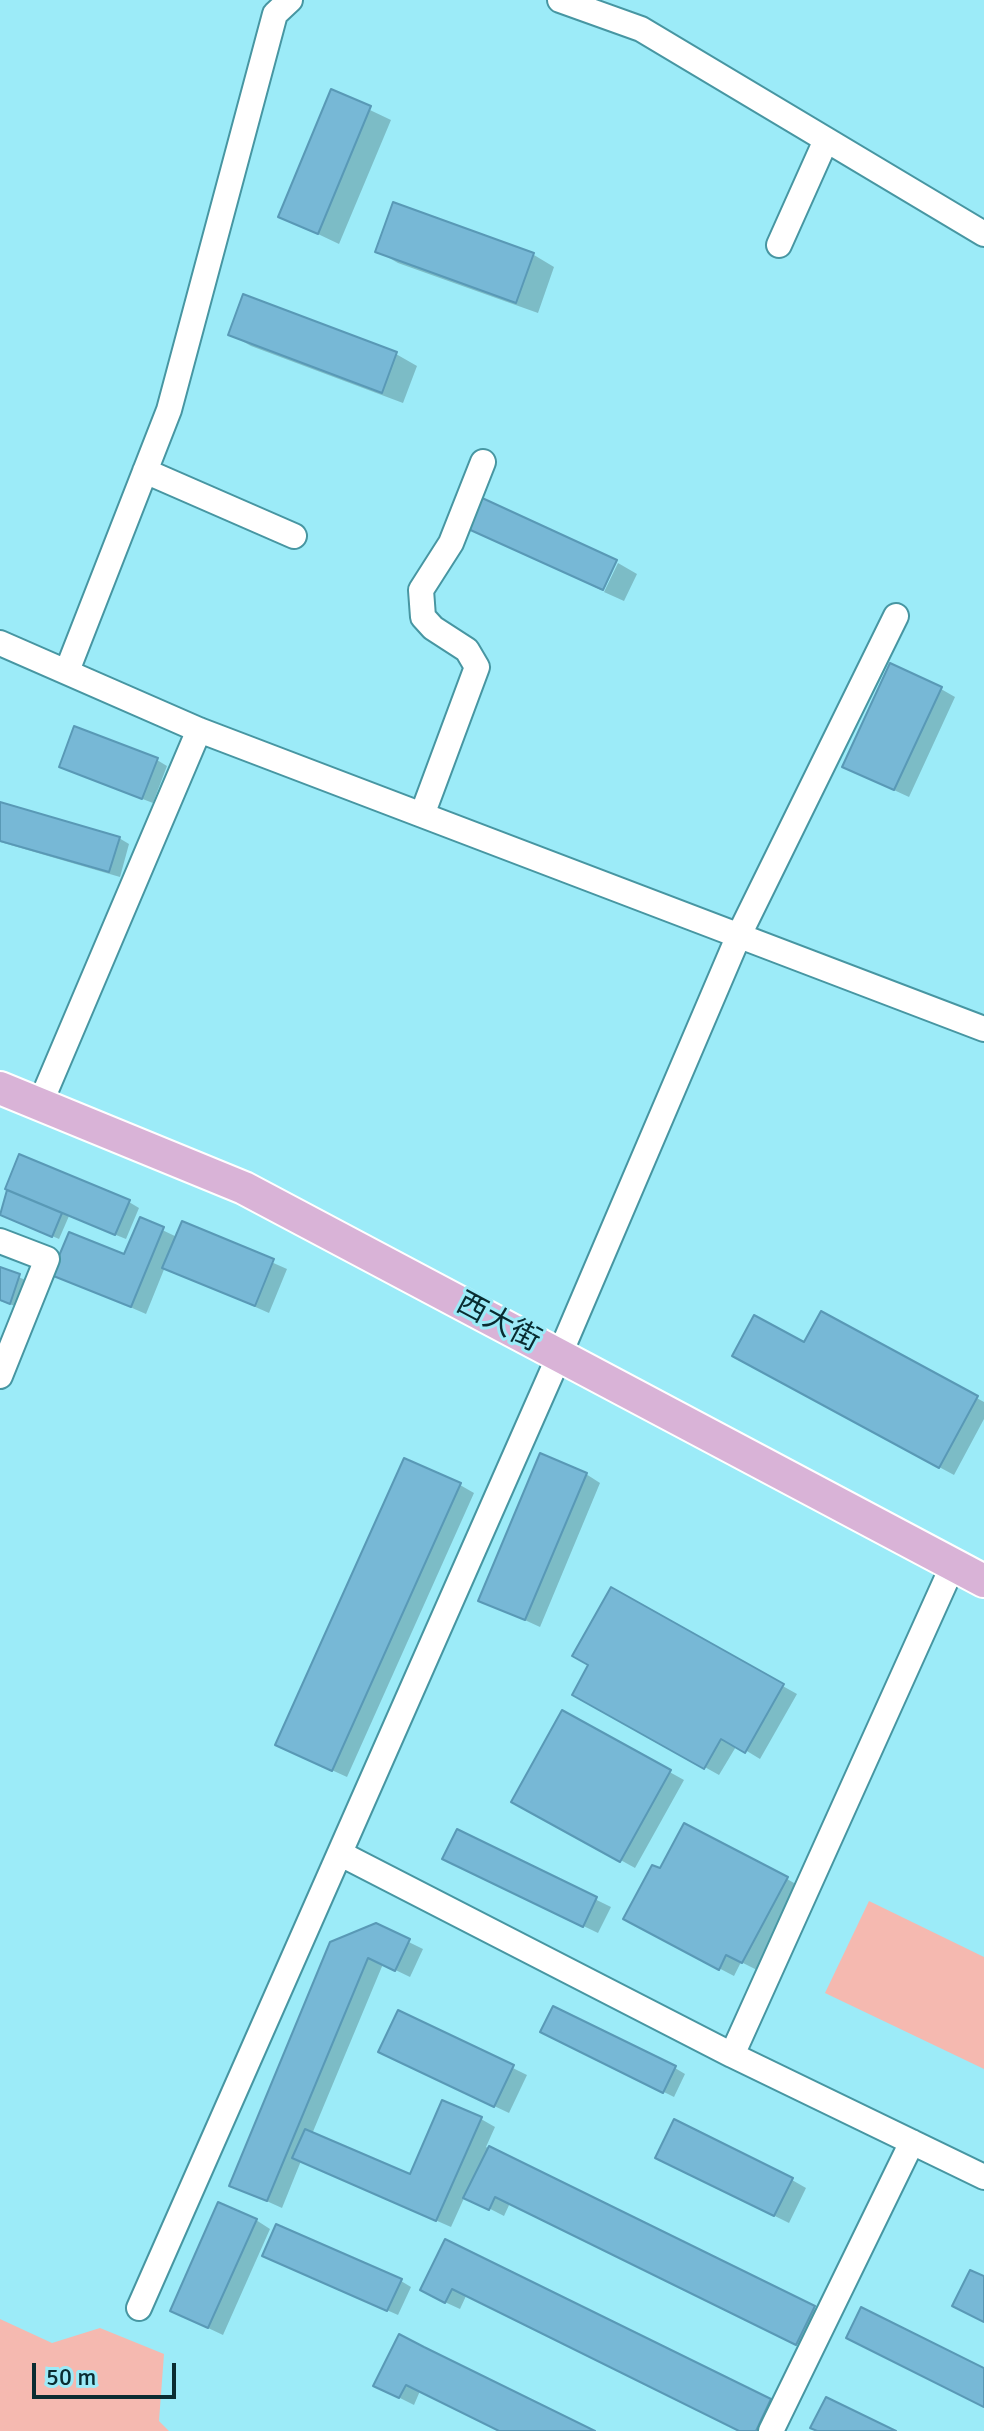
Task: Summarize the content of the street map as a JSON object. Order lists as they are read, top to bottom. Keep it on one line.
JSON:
{"streets":{"main road":["西大街"]},"scale_bar":"50 m"}
